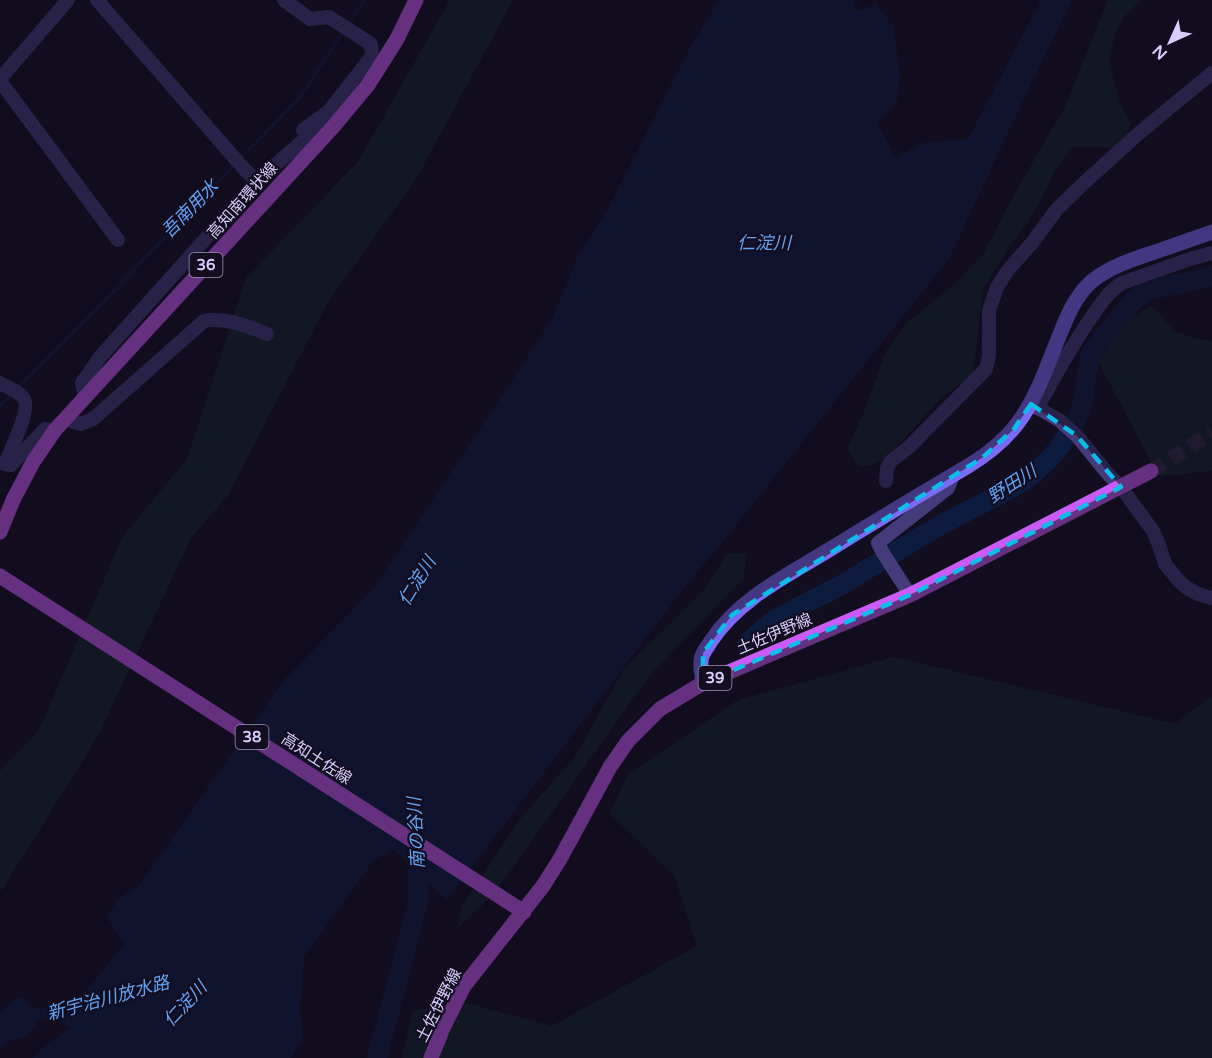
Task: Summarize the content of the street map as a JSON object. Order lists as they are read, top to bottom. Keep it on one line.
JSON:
{"streets":{"main road":["高知南環状線","36","土佐伊野線","39","38","高知土佐線"]},"crossings":[["土佐伊野線","高知土佐線"]],"water":["吾南用水","仁淀川","野田川","南の谷川","新宇治川放水路"],"north":"bottom left"}
